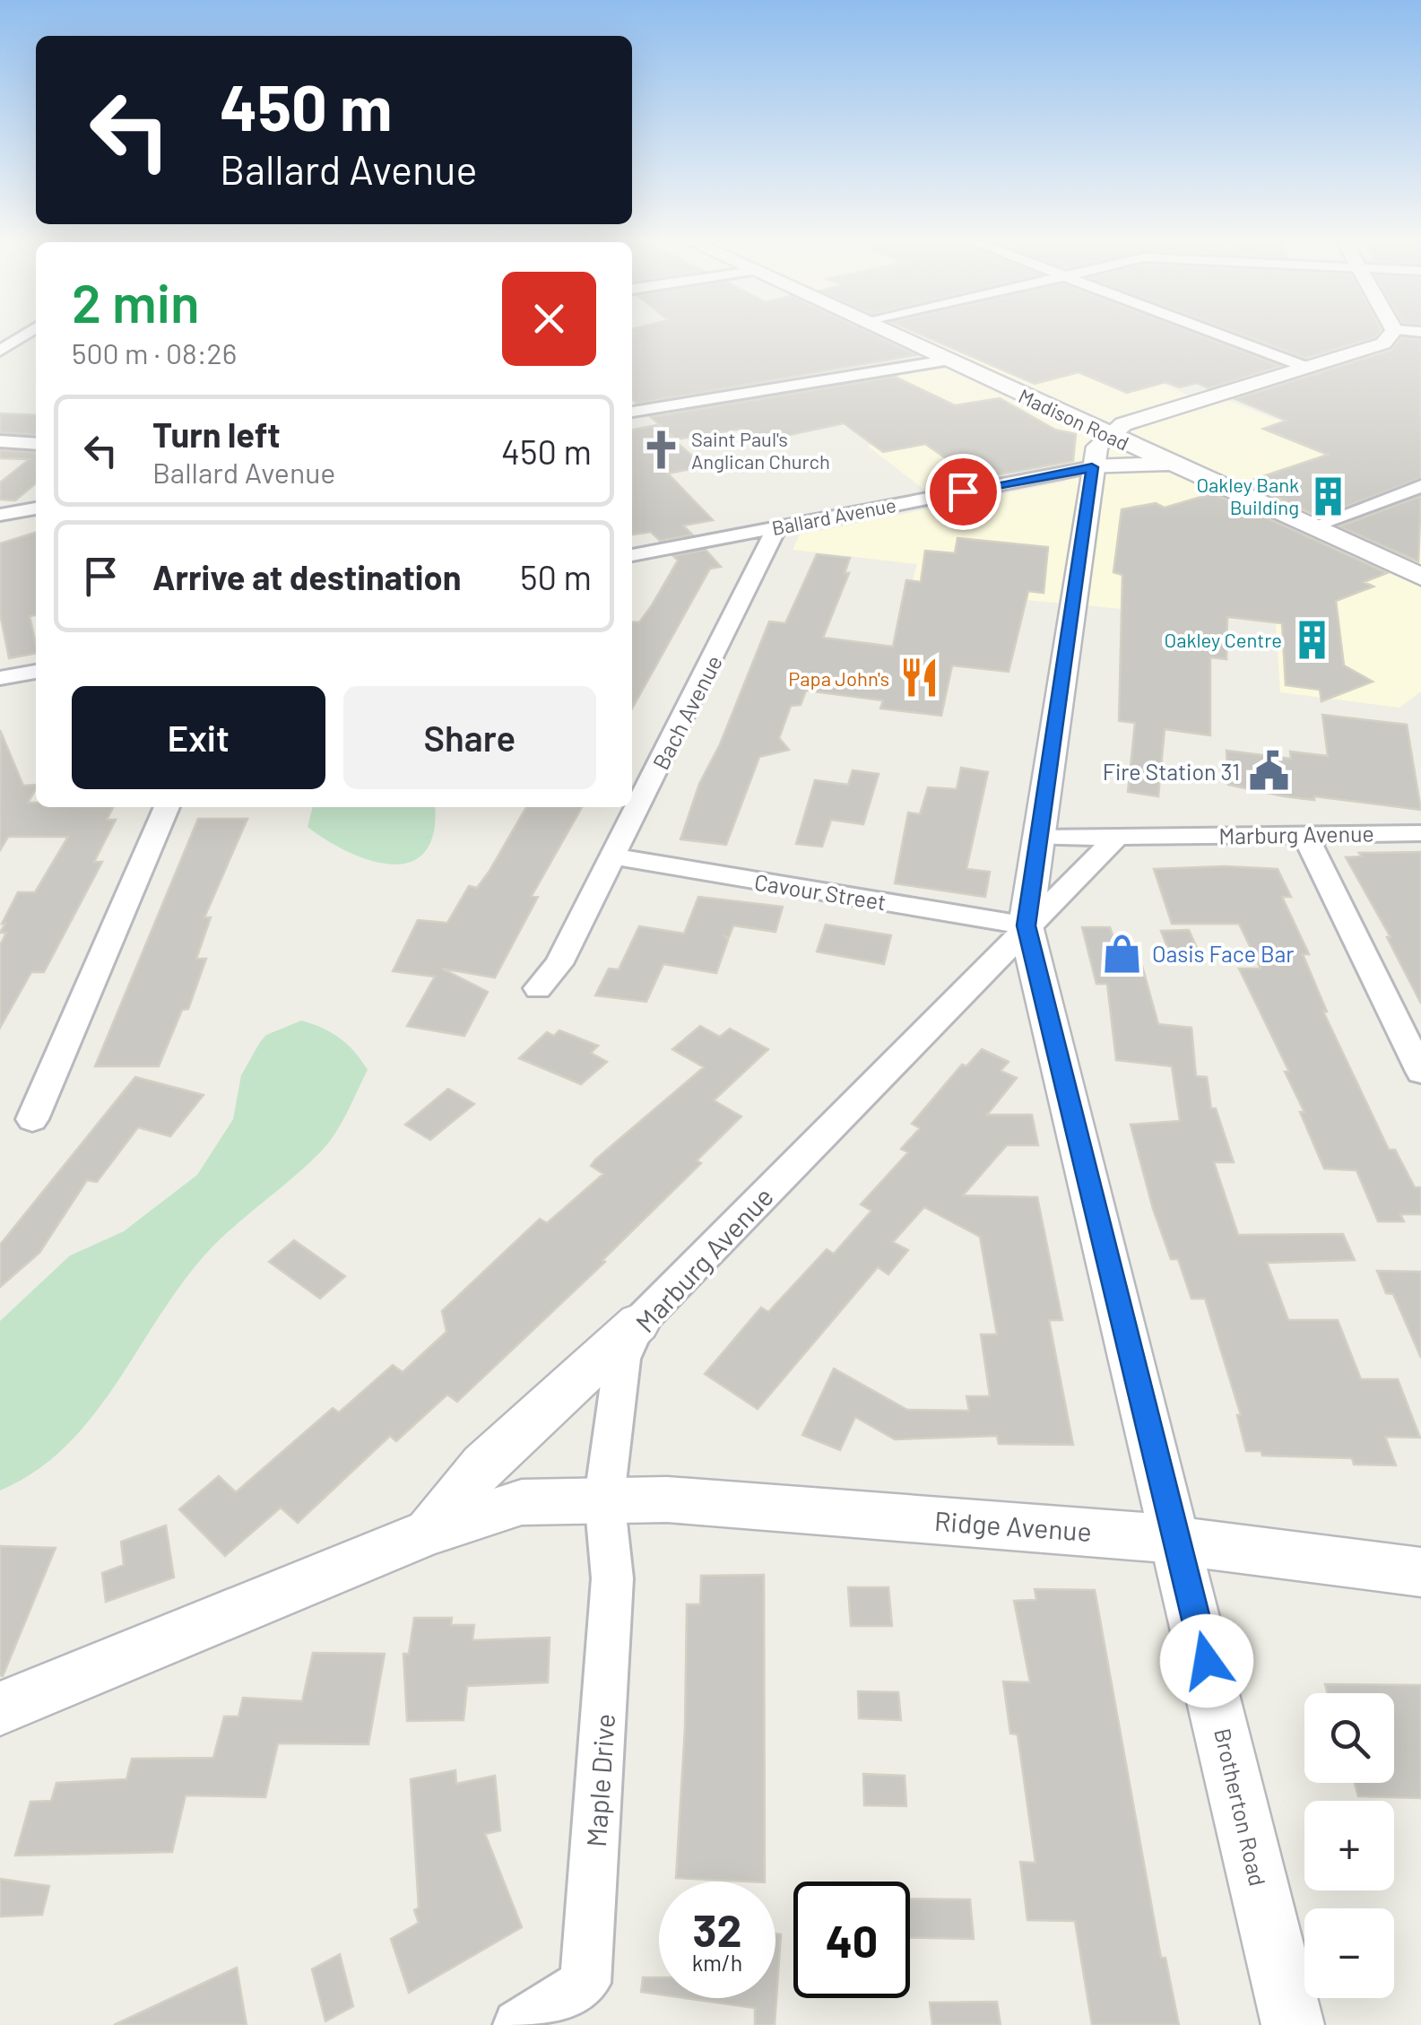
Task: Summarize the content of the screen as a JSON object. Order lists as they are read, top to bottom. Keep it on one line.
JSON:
{"streets":{"main road":["Madison Road"],"street":["Ballard Avenue","Bach Avenue","Marburg Avenue","Cavour Street","Ridge Avenue","Maple Drive","Brotherton Road"]},"crossings":[["Madison Road","Brotherton Road"],["Ballard Avenue","Bach Avenue"],["Ballard Avenue","Brotherton Road"],["Bach Avenue","Cavour Street"],["Marburg Avenue","Cavour Street"],["Marburg Avenue","Ridge Avenue"],["Marburg Avenue","Maple Drive"],["Marburg Avenue","Brotherton Road"],["Cavour Street","Brotherton Road"],["Ridge Avenue","Maple Drive"],["Ridge Avenue","Brotherton Road"]],"places":{"church":["Saint Paul's Anglican Church"],"building":["Oakley Bank Building","Oakley Centre"],"restaurant":["Papa John's"],"public building":["Fire Station 31"],"shop":["Oasis Face Bar"]},"page":{"turn":["450 m","Ballard Avenue"],"heading":["2 min","500 m · 08:26"],"list":[{"name":"Turn left","note":"Ballard Avenue","value":"450 m"},{"name":"Arrive at destination","value":"50 m"}],"buttons":["Exit","Share"],"map_buttons":["+","−"],"speed":"32 km/h","limit":"40"}}
